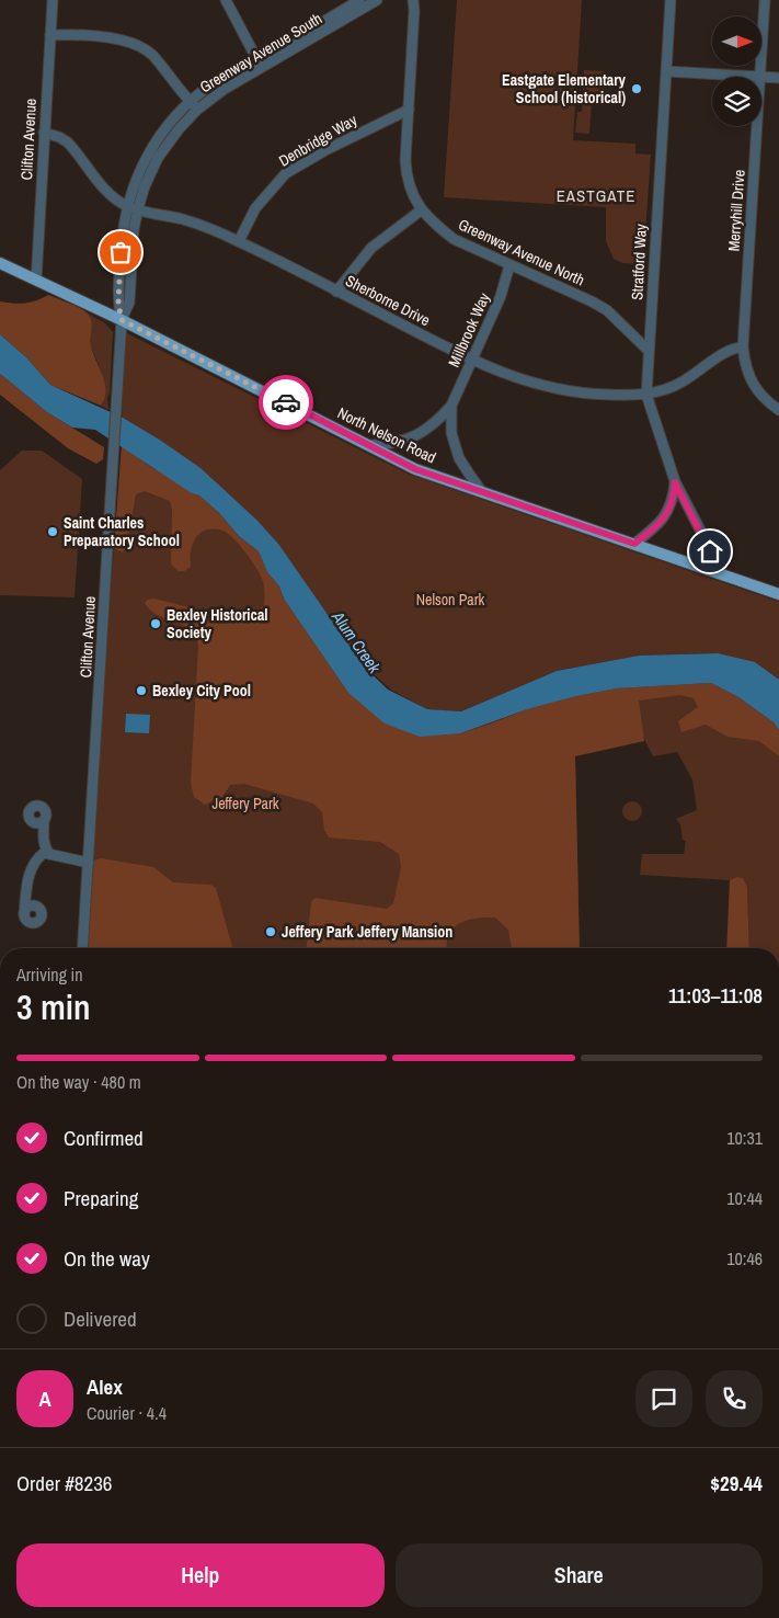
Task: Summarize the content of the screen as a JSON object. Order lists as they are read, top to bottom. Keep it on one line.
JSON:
{"streets":{"main road":["North Nelson Road"],"street":["Greenway Avenue South","Clifton Avenue","Denbridge Way","Merryhill Drive","Greenway Avenue North","Stratford Way","Sherborne Drive","Millbrook Way"]},"crossings":[["Greenway Avenue South","Clifton Avenue"],["Greenway Avenue South","Sherborne Drive"],["Greenway Avenue South","North Nelson Road"],["Clifton Avenue","Sherborne Drive"],["Clifton Avenue","North Nelson Road"],["Denbridge Way","Greenway Avenue North"],["Denbridge Way","Sherborne Drive"],["Merryhill Drive","Sherborne Drive"],["Greenway Avenue North","Stratford Way"],["Greenway Avenue North","Millbrook Way"],["Stratford Way","Sherborne Drive"],["Sherborne Drive","Millbrook Way"],["Millbrook Way","North Nelson Road"]],"districts":["EASTGATE"],"water":["Alum Creek"],"parks":["Nelson Park","Jeffery Park"],"places":["Eastgate Elementary School (historical)","Saint Charles Preparatory School","Bexley Historical Society","Bexley City Pool","Jeffery Park Jeffery Mansion"],"north":"right","page":{"heading":["3 min","Arriving in","11:03–11:08"],"panel":["Alex","Courier · 4.4","Order #8236","$29.44"],"bar":"On the way · 480 m","list":[["Confirmed","10:31"],["Preparing","10:44"],["On the way","10:46"],"Delivered"],"round":"A","buttons":["Help","Share"]}}
